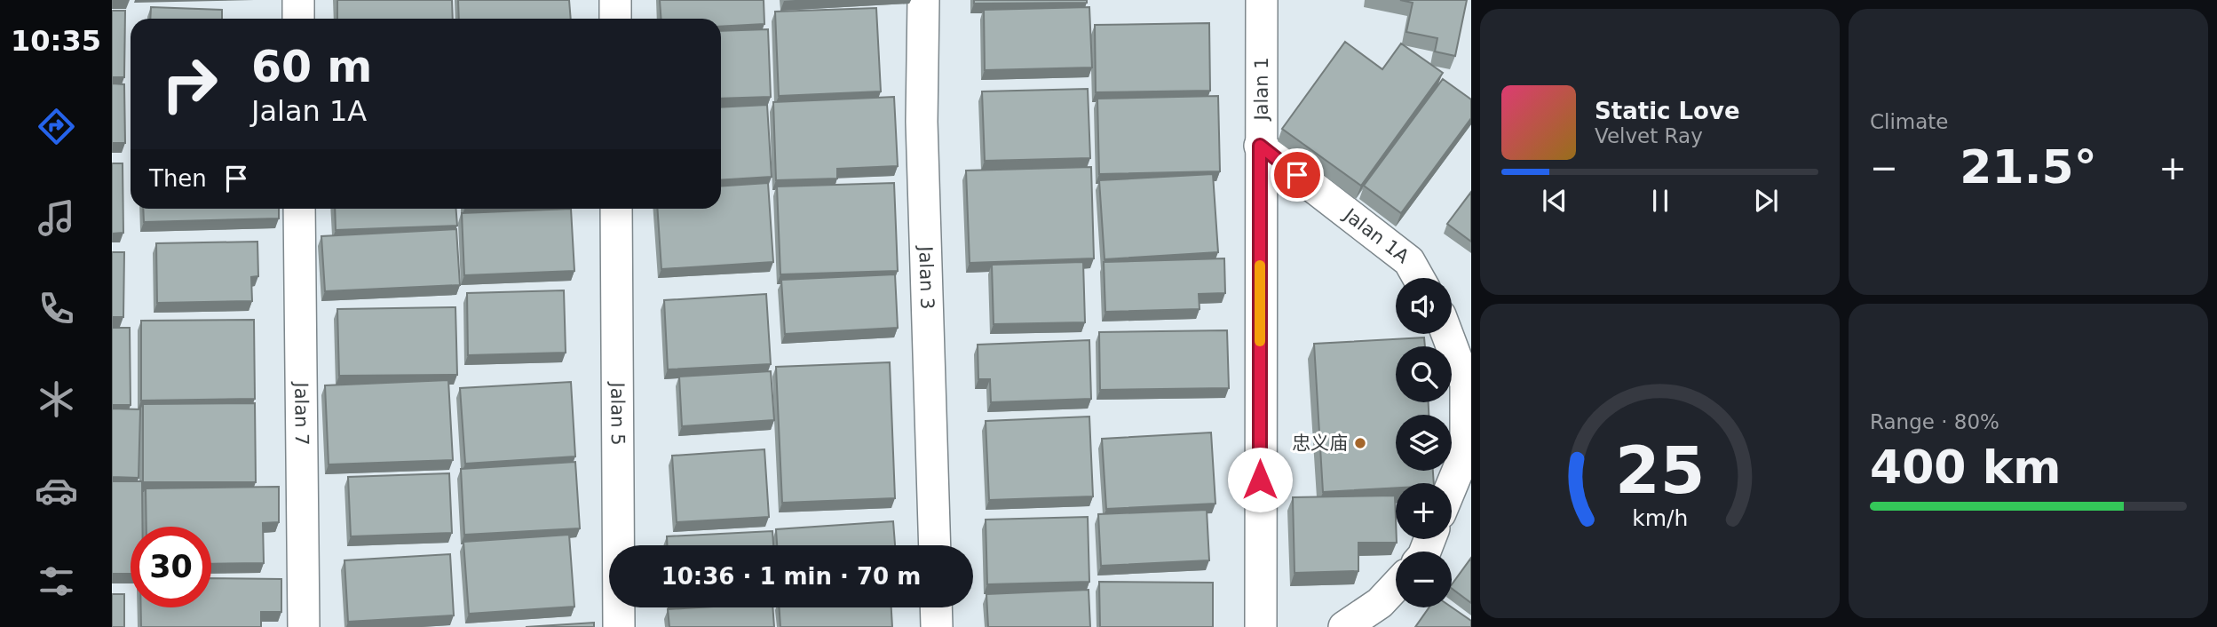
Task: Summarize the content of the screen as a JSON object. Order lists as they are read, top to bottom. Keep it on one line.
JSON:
{"streets":{"street":["Jalan 1","Jalan 1A","Jalan 3","Jalan 7","Jalan 5"]},"crossings":[["Jalan 1","Jalan 1A"]],"places":["忠义庙"],"page":{"tabs":"10:35","tile":["Climate",["Range · 80%","400 km"]],"turn":["60 m","Jalan 1A"],"song":["Static Love","Velvet Ray"],"heat":["−","21.5°","+"],"then":"Then","map_buttons":["+","−"],"limit":"30","trip":"10:36 · 1 min · 70 m","gauge":["25","km/h"]}}
